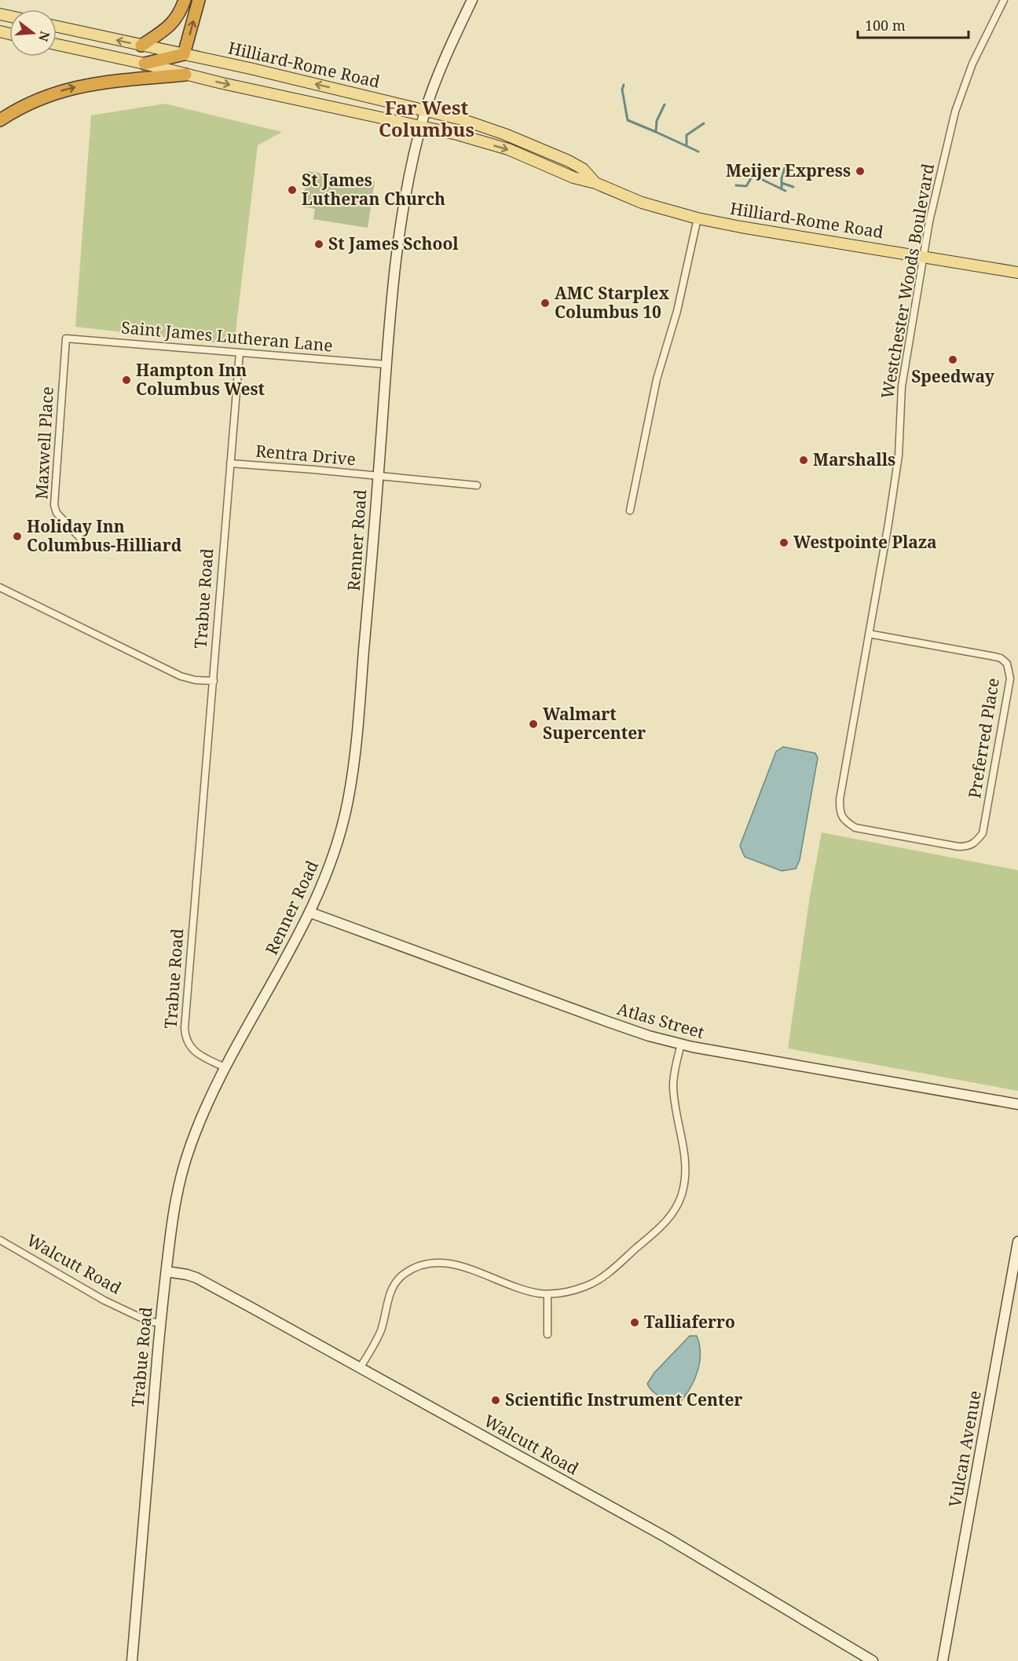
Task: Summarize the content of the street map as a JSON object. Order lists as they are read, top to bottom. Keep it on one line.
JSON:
{"streets":{"main road":["Hilliard-Rome Road"],"street":["Westchester Woods Boulevard","Saint James Lutheran Lane","Maxwell Place","Rentra Drive","Renner Road","Trabue Road","Preferred Place","Atlas Street","Walcutt Road","Vulcan Avenue"]},"crossings":[["Hilliard-Rome Road","Westchester Woods Boulevard"],["Hilliard-Rome Road","Renner Road"],["Westchester Woods Boulevard","Preferred Place"],["Saint James Lutheran Lane","Maxwell Place"],["Saint James Lutheran Lane","Renner Road"],["Saint James Lutheran Lane","Trabue Road"],["Rentra Drive","Renner Road"],["Rentra Drive","Trabue Road"],["Renner Road","Trabue Road"],["Renner Road","Atlas Street"],["Trabue Road","Walcutt Road"]],"districts":["Far West Columbus"],"places":["Meijer Express","St James Lutheran Church","St James School","AMC Starplex Columbus 10","Speedway","Hampton Inn Columbus West","Marshalls","Holiday Inn Columbus-Hilliard","Westpointe Plaza","Walmart Supercenter","Talliaferro","Scientific Instrument Center"],"scale_bar":"100 m","north":"right"}
